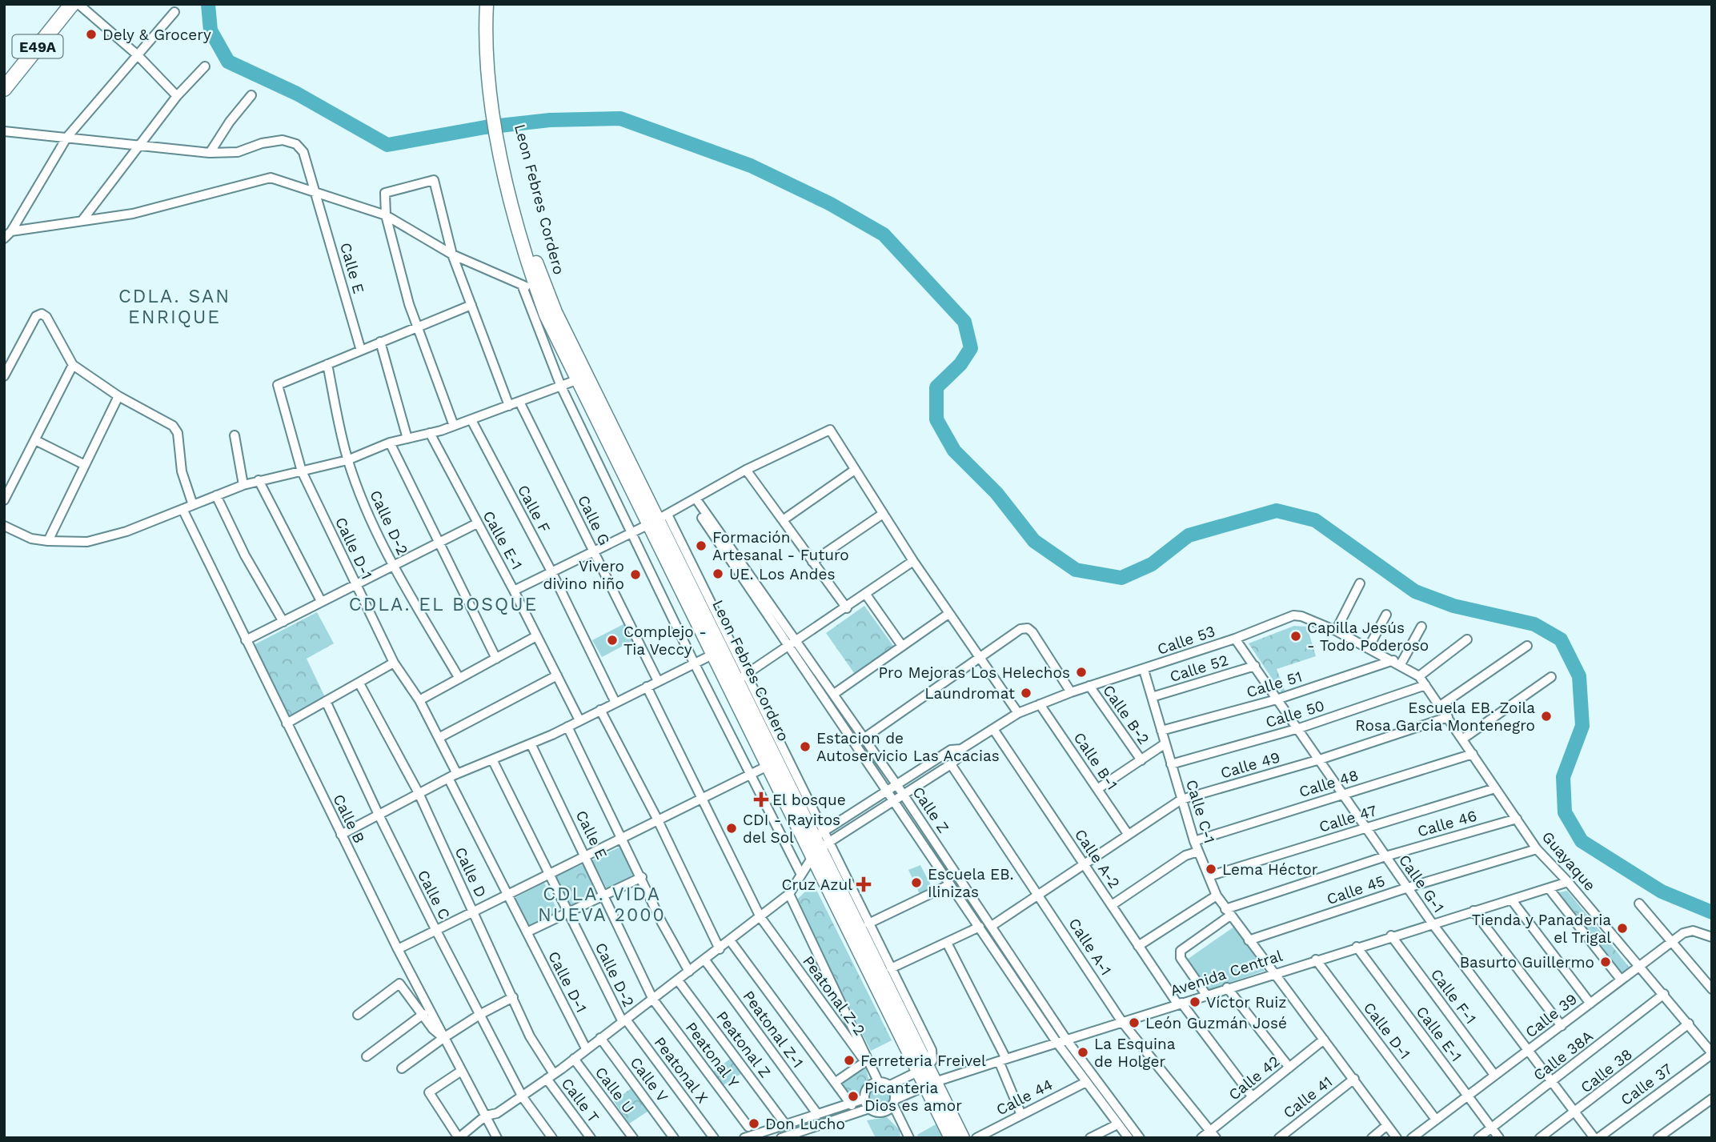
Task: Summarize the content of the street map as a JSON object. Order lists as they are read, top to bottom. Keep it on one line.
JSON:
{"streets":{"main road":["E49A"],"street":["Leon Febres Cordero","Calle E","Calle F","Calle G","Calle D-2","Calle E-1","Calle D-1","Calle 53","Calle 52","Calle 51","Calle 50","Calle B-2","Calle B-1","Calle 49","Calle 48","Calle Z","Calle C-1","Calle B","Calle 47","Calle 46","Calle A-2","Guayaque","Calle D","Calle G-1","Calle 45","Calle C","Calle A-1","Avenida Central","Peatonal Z-2","Calle F-1","Calle 39","Peatonal Z-1","Peatonal Z","Peatonal Y","Calle 38A","Peatonal X","Calle 38","Calle 42","Calle V","Calle 37","Calle U","Calle 44","Calle 41","Calle T"]},"crossings":[["Leon Febres Cordero","Calle 53"],["Leon Febres Cordero","Avenida Central"],["Calle E","Peatonal Y"],["Calle D-2","Calle D-1"],["Calle D-2","Peatonal X"],["Calle E-1","Avenida Central"],["Calle E-1","Calle 39"],["Calle E-1","Calle 38A"],["Calle D-1","Avenida Central"],["Calle D-1","Calle 39"],["Calle 53","Calle 51"],["Calle 53","Calle B-2"],["Calle 53","Calle B-1"],["Calle 53","Calle Z"],["Calle 53","Calle C-1"],["Calle 53","Calle A-2"],["Calle 53","Guayaque"],["Calle 53","Calle G-1"],["Calle 53","Calle A-1"],["Calle 52","Calle C-1"],["Calle 52","Calle G-1"],["Calle 51","Calle C-1"],["Calle 51","Calle G-1"],["Calle 50","Calle C-1"],["Calle 50","Guayaque"],["Calle 50","Calle G-1"],["Calle B-1","Calle 49"],["Calle 49","Calle Z"],["Calle 49","Calle C-1"],["Calle 49","Calle A-2"],["Calle 49","Guayaque"],["Calle 49","Calle G-1"],["Calle 49","Calle A-1"],["Calle 48","Calle C-1"],["Calle 48","Guayaque"],["Calle 48","Calle G-1"],["Calle Z","Avenida Central"],["Calle Z","Calle 44"],["Calle C-1","Calle 47"],["Calle C-1","Calle 46"],["Calle C-1","Calle 45"],["Calle C-1","Avenida Central"],["Calle C-1","Calle 42"],["Calle C-1","Calle 41"],["Calle 47","Guayaque"],["Calle 47","Calle G-1"],["Calle 46","Guayaque"],["Calle 46","Calle G-1"],["Calle 46","Avenida Central"],["Calle A-2","Avenida Central"],["Calle A-2","Calle 42"],["Guayaque","Calle 45"],["Guayaque","Avenida Central"],["Guayaque","Calle 39"],["Guayaque","Calle 38A"],["Guayaque","Calle 38"],["Guayaque","Calle 37"],["Calle D","Calle T"],["Calle G-1","Calle 45"],["Calle G-1","Avenida Central"],["Calle G-1","Calle 39"],["Calle G-1","Calle 38A"],["Calle G-1","Calle 38"],["Calle G-1","Calle 37"],["Calle A-1","Avenida Central"],["Calle A-1","Calle 42"],["Avenida Central","Calle F-1"],["Calle F-1","Calle 39"]],"districts":["CDLA. SAN ENRIQUE","CDLA. EL BOSQUE","CDLA. VIDA NUEVA 2000"],"places":{"other":["Dely & Grocery","Formación Artesanal - Futuro","UE. Los Andes","Vivero divino niño","Capilla Jesús - Todo Poderoso","Complejo - Tia Veccy","Pro Mejoras Los Helechos","Laundromat","Escuela EB. Zoila Rosa Garcia Montenegro","Estacion de Autoservicio Las Acacias","CDI - Rayitos del Sol","Lema Héctor","Escuela EB. Ilinizas","Tienda y Panaderia el Trigal","Basurto Guillermo","Víctor Ruiz","León Guzmán José","La Esquina de Holger","Ferreteria Freivel","Picanteria Dios es amor","Don Lucho"],"health":["El bosque","Cruz Azul"]}}
